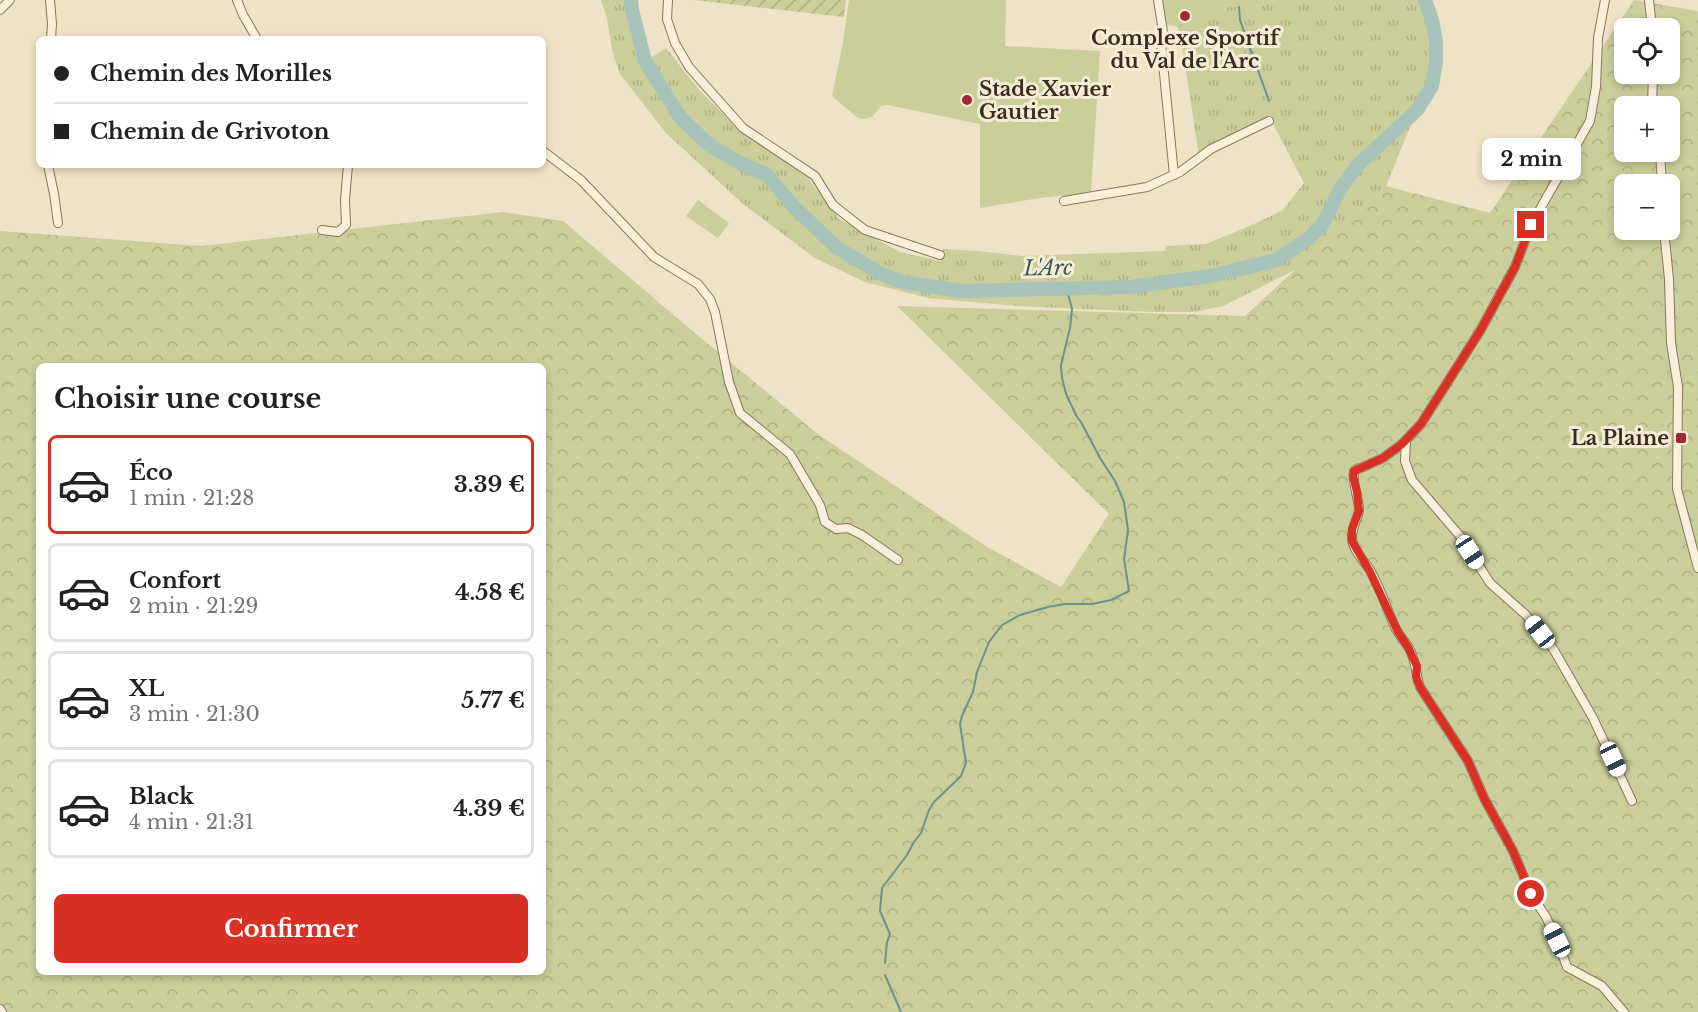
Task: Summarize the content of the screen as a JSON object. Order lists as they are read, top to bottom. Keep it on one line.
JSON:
{"water":["L'Arc"],"places":{"other":["Complexe Sportif du Val de l'Arc","Stade Xavier Gautier"],"transit":["La Plaine"]},"page":{"map_buttons":["+","−"],"banner":["Chemin des Morilles","Chemin de Grivoton"],"bubble":"2 min","heading":"Choisir une course","list":[{"name":"Éco","note":"1 min · 21:28","value":"3.39 €"},{"name":"Confort","note":"2 min · 21:29","value":"4.58 €"},{"name":"XL","note":"3 min · 21:30","value":"5.77 €"},{"name":"Black","note":"4 min · 21:31","value":"4.39 €"}],"buttons":"Confirmer"}}
